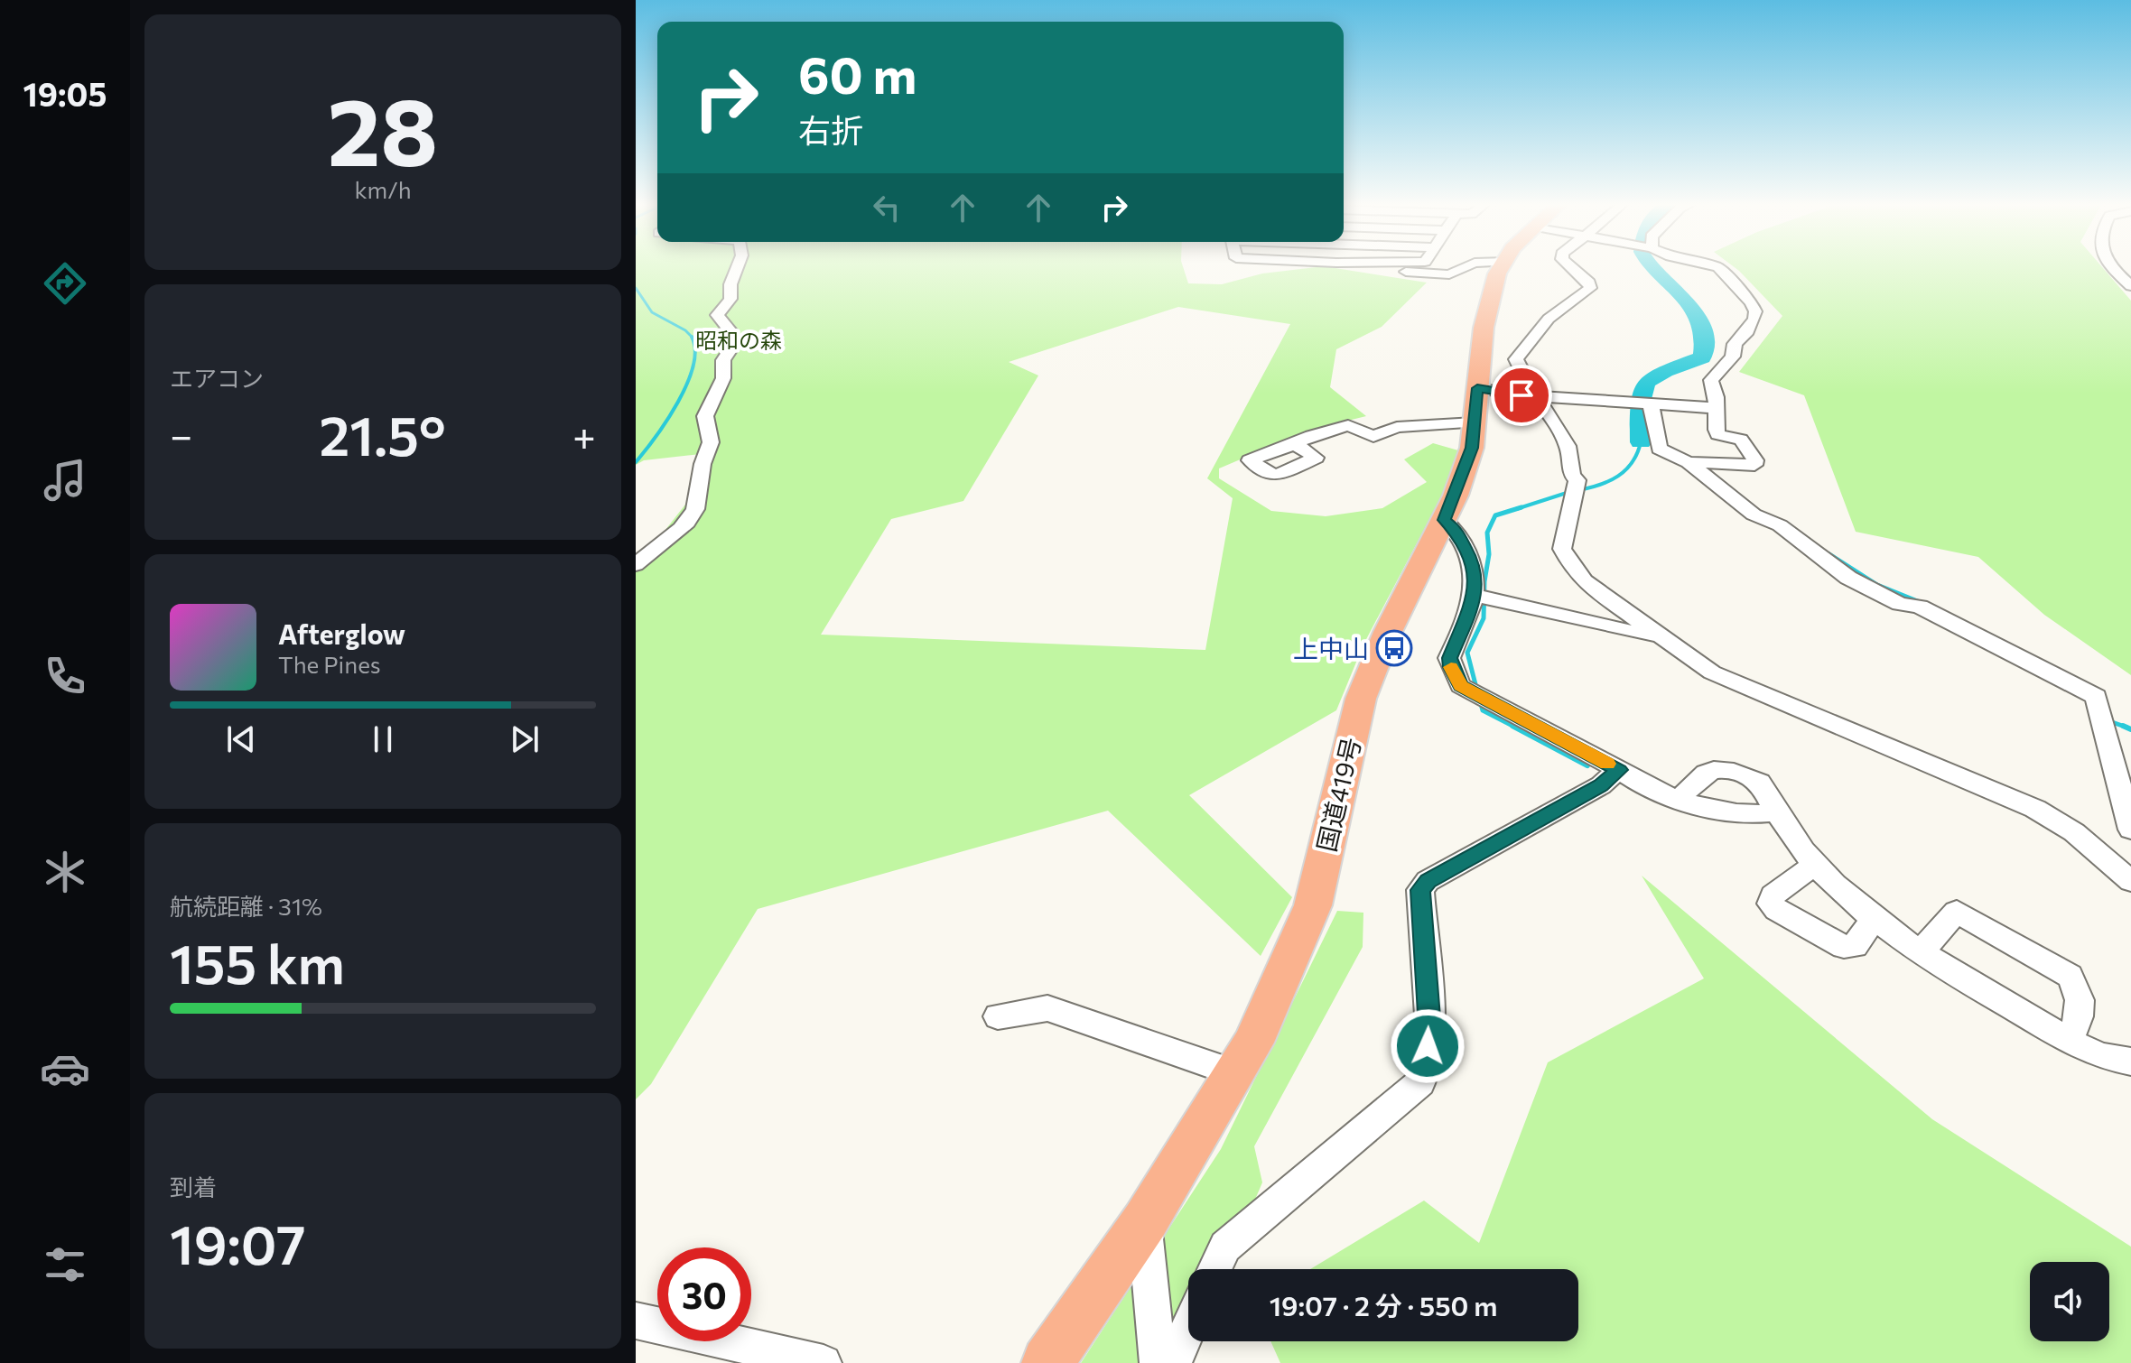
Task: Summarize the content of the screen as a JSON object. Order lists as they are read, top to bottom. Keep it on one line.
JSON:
{"streets":{"highway":["国道419号"]},"parks":["昭和の森"],"places":{"bus stop":["上中山"]},"page":{"tabs":"19:05","tile":[["28","km/h"],"エアコン",["航続距離 · 31%","155 km"],["到着","19:07"]],"turn":["60 m","右折"],"heat":["−","21.5°","+"],"song":["Afterglow","The Pines"],"limit":"30","trip":"19:07 · 2 分 · 550 m"}}
